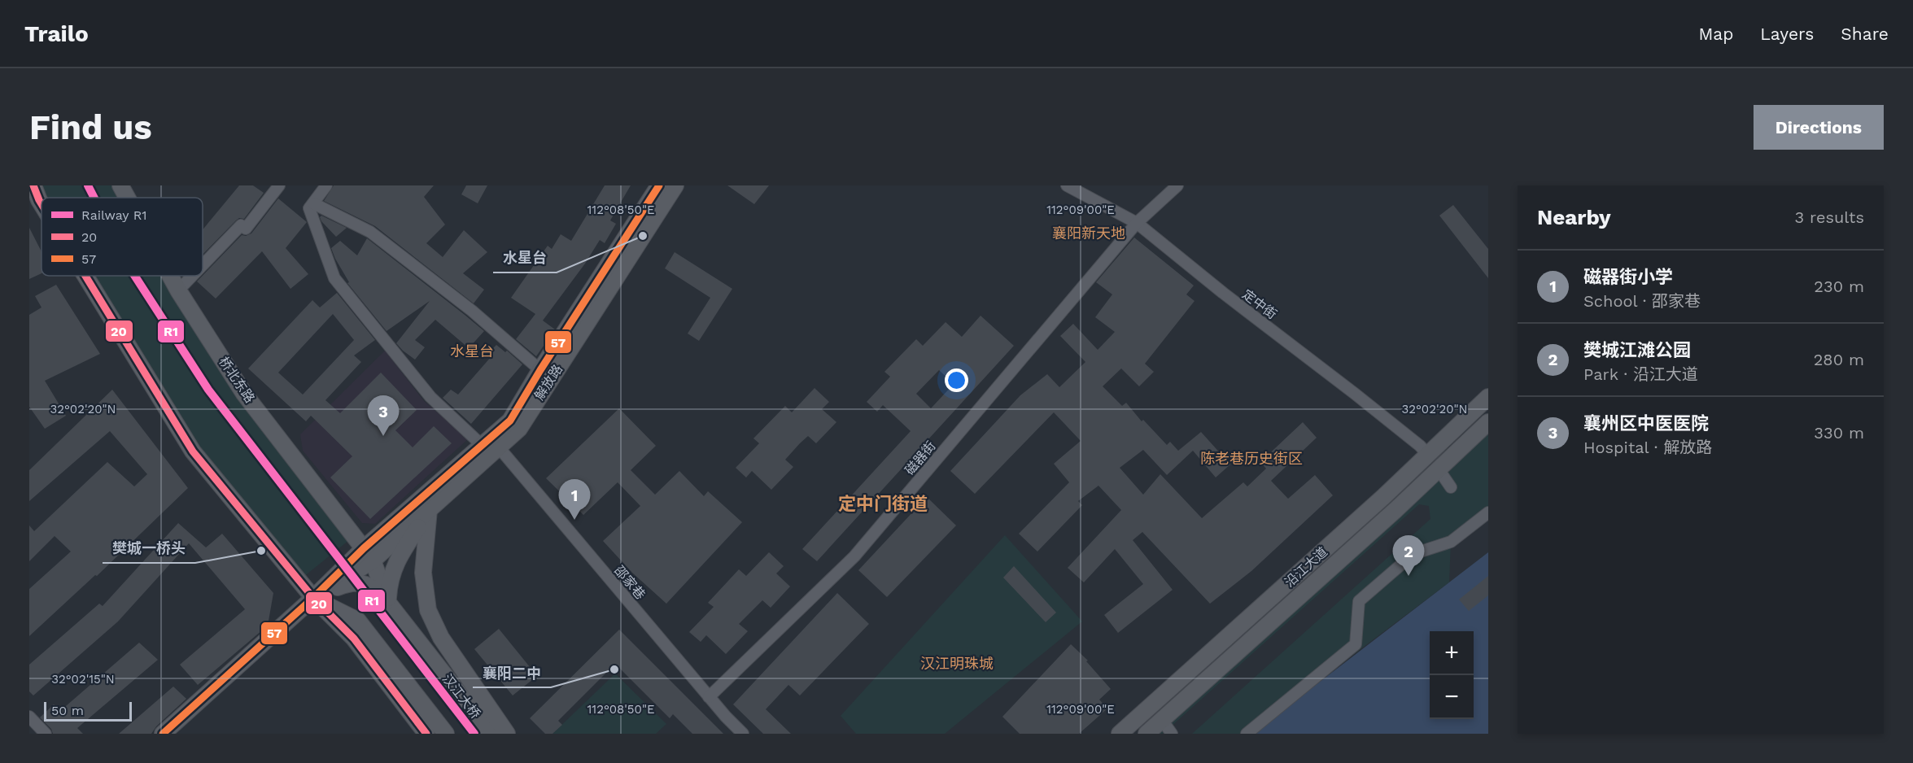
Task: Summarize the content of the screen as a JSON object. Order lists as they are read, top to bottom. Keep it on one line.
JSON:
{"streets":{"main road":["桥北东路","解放路","沿江大道","汉江大桥"],"street":["定中街","磁器街","邵家巷"]},"crossings":[["定中街","磁器街"],["定中街","沿江大道"],["桥北东路","解放路"],["桥北东路","汉江大桥"],["解放路","邵家巷"],["解放路","汉江大桥"],["磁器街","邵家巷"]],"districts":["襄阳新天地","水星台","陈老巷历史街区","定中门街道","汉江明珠城"],"places":["水星台","樊城一桥头","襄阳二中"],"lines":["rail line R1","transit line 20","transit line 57"],"legend":["Railway R1","20","57"],"scale_bar":"50 m","page":{"header":"Trailo","nav":["Map","Layers","Share"],"buttons":"Directions","title":"Find us","heading":["Nearby","3 results"],"list":[{"mark":"1","name":"磁器街小学","note":"School · 邵家巷","value":"230 m"},{"mark":"2","name":"樊城江滩公园","note":"Park · 沿江大道","value":"280 m"},{"mark":"3","name":"襄州区中医医院","note":"Hospital · 解放路","value":"330 m"}],"pins":["3","1","2"],"map_buttons":["+","−"],"scale":"50 m"},"coordinates":["112°08'50\"E","112°09'00\"E","32°02'20\"N","32°02'15\"N"]}
